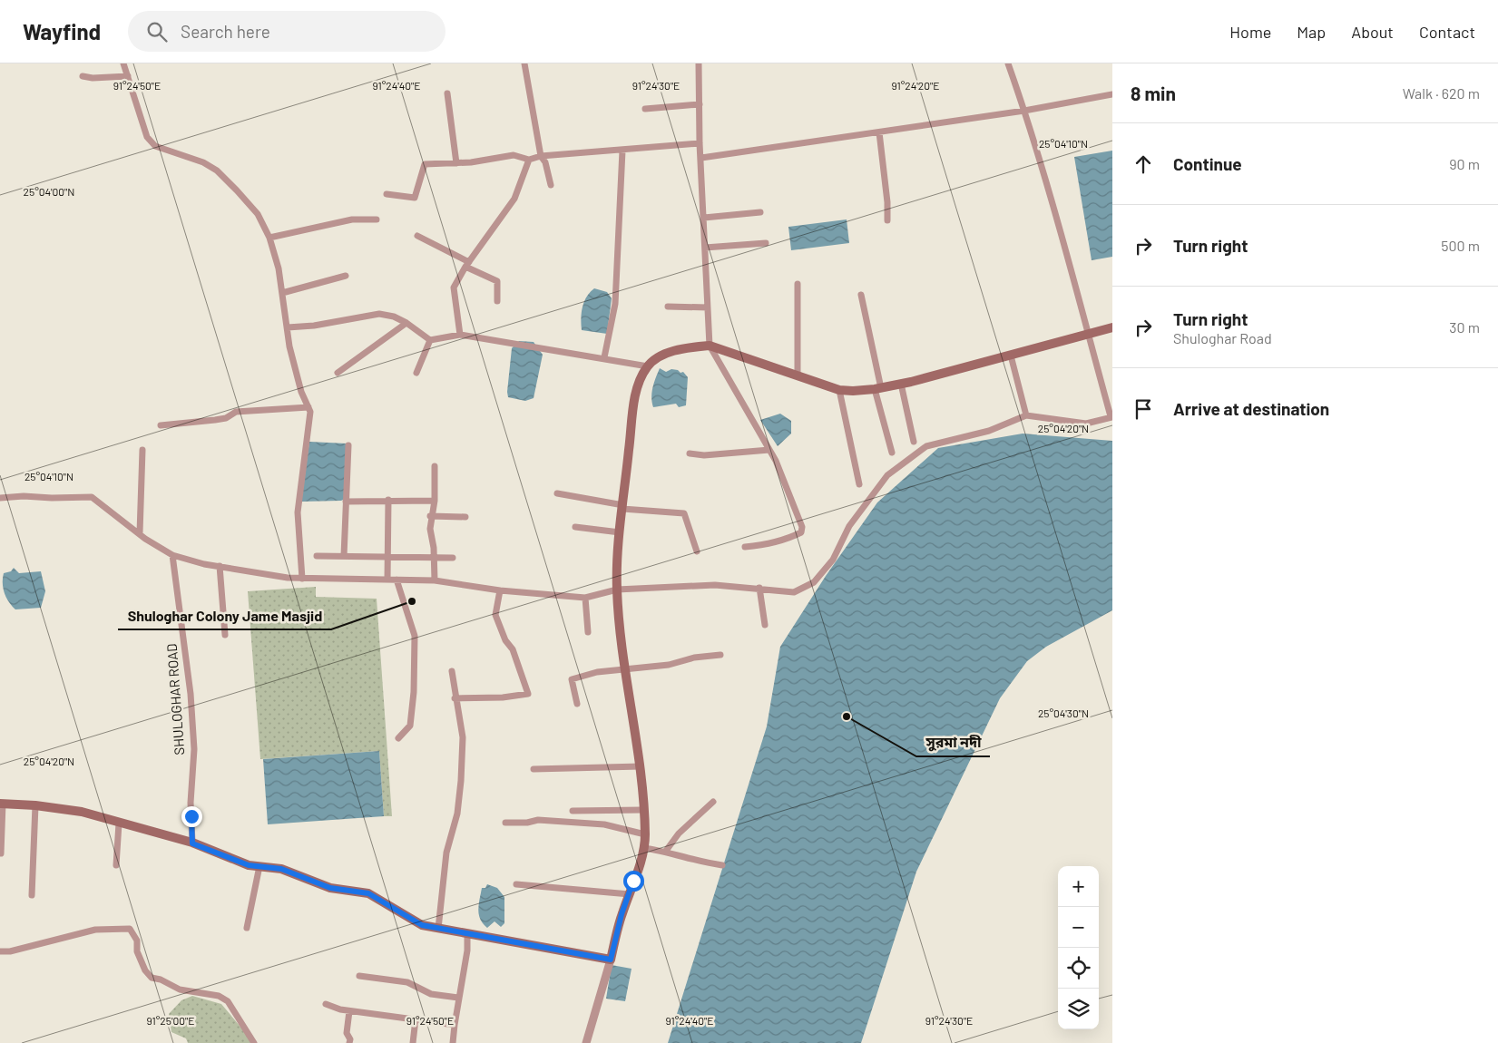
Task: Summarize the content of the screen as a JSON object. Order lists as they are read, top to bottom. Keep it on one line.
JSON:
{"streets":{"street":["SHULOGHAR ROAD"]},"places":["Shuloghar Colony Jame Masjid","সুরমা নদী"],"page":{"header":"Wayfind","search":"Search here","nav":["Home","Map","About","Contact"],"heading":["8 min","Walk · 620 m"],"list":[["Continue","90 m"],["Turn right","500 m"],["Turn right","Shuloghar Road","30 m"],"Arrive at destination"],"map_buttons":["+","−"]},"coordinates":["91°24'50\"E","91°24'40\"E","91°24'30\"E","91°24'20\"E","25°04'10\"N","25°04'00\"N","25°04'20\"N","25°04'30\"N","91°25'00\"E"]}
